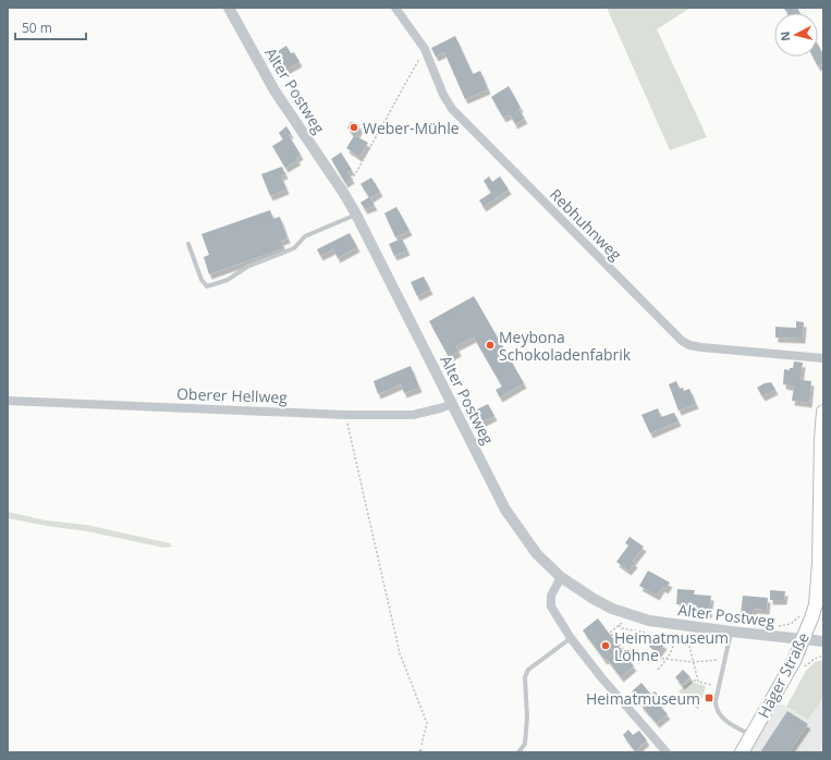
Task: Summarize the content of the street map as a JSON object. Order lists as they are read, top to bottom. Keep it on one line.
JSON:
{"streets":{"main road":["Häger Straße"],"street":["Alter Postweg","Rebhuhnweg","Oberer Hellweg"]},"crossings":[["Alter Postweg","Oberer Hellweg"],["Alter Postweg","Häger Straße"]],"places":{"other":["Weber-Mühle","Meybona Schokoladenfabrik","Heimatmuseum Löhne"],"transit":["Heimatmuseum"]},"scale_bar":"50 m","north":"left"}
